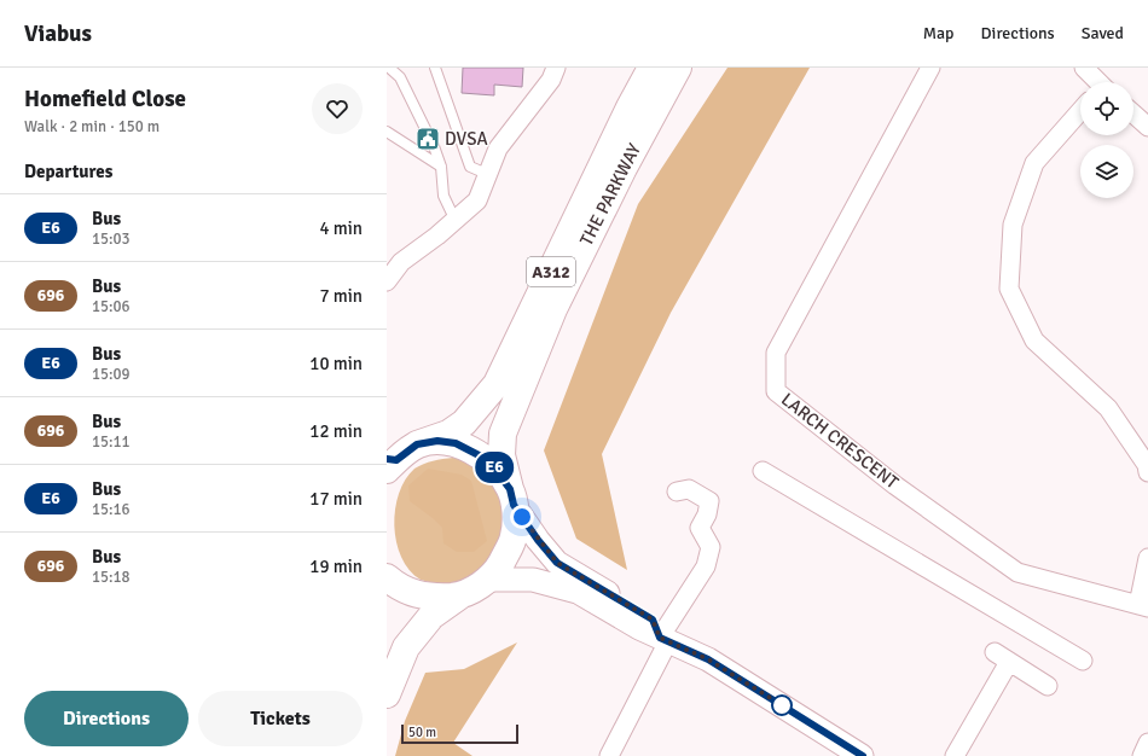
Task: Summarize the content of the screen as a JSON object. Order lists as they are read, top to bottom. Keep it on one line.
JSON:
{"streets":{"highway":["THE PARKWAY","A312"],"street":["LARCH CRESCENT"]},"crossings":[["THE PARKWAY","A312"]],"places":{"public building":["DVSA"]},"lines":["bus line E6"],"scale_bar":"50 m","page":{"header":"Viabus","nav":["Map","Directions","Saved"],"heading":[["Homefield Close","Walk · 2 min · 150 m"],"Departures"],"on_map":"E6","list":[{"mark":"E6","name":"Bus","note":"15:03","value":"4 min"},{"mark":"696","name":"Bus","note":"15:06","value":"7 min"},{"mark":"E6","name":"Bus","note":"15:09","value":"10 min"},{"mark":"696","name":"Bus","note":"15:11","value":"12 min"},{"mark":"E6","name":"Bus","note":"15:16","value":"17 min"},{"mark":"696","name":"Bus","note":"15:18","value":"19 min"}],"buttons":["Directions","Tickets"],"scale":"50 m"}}
